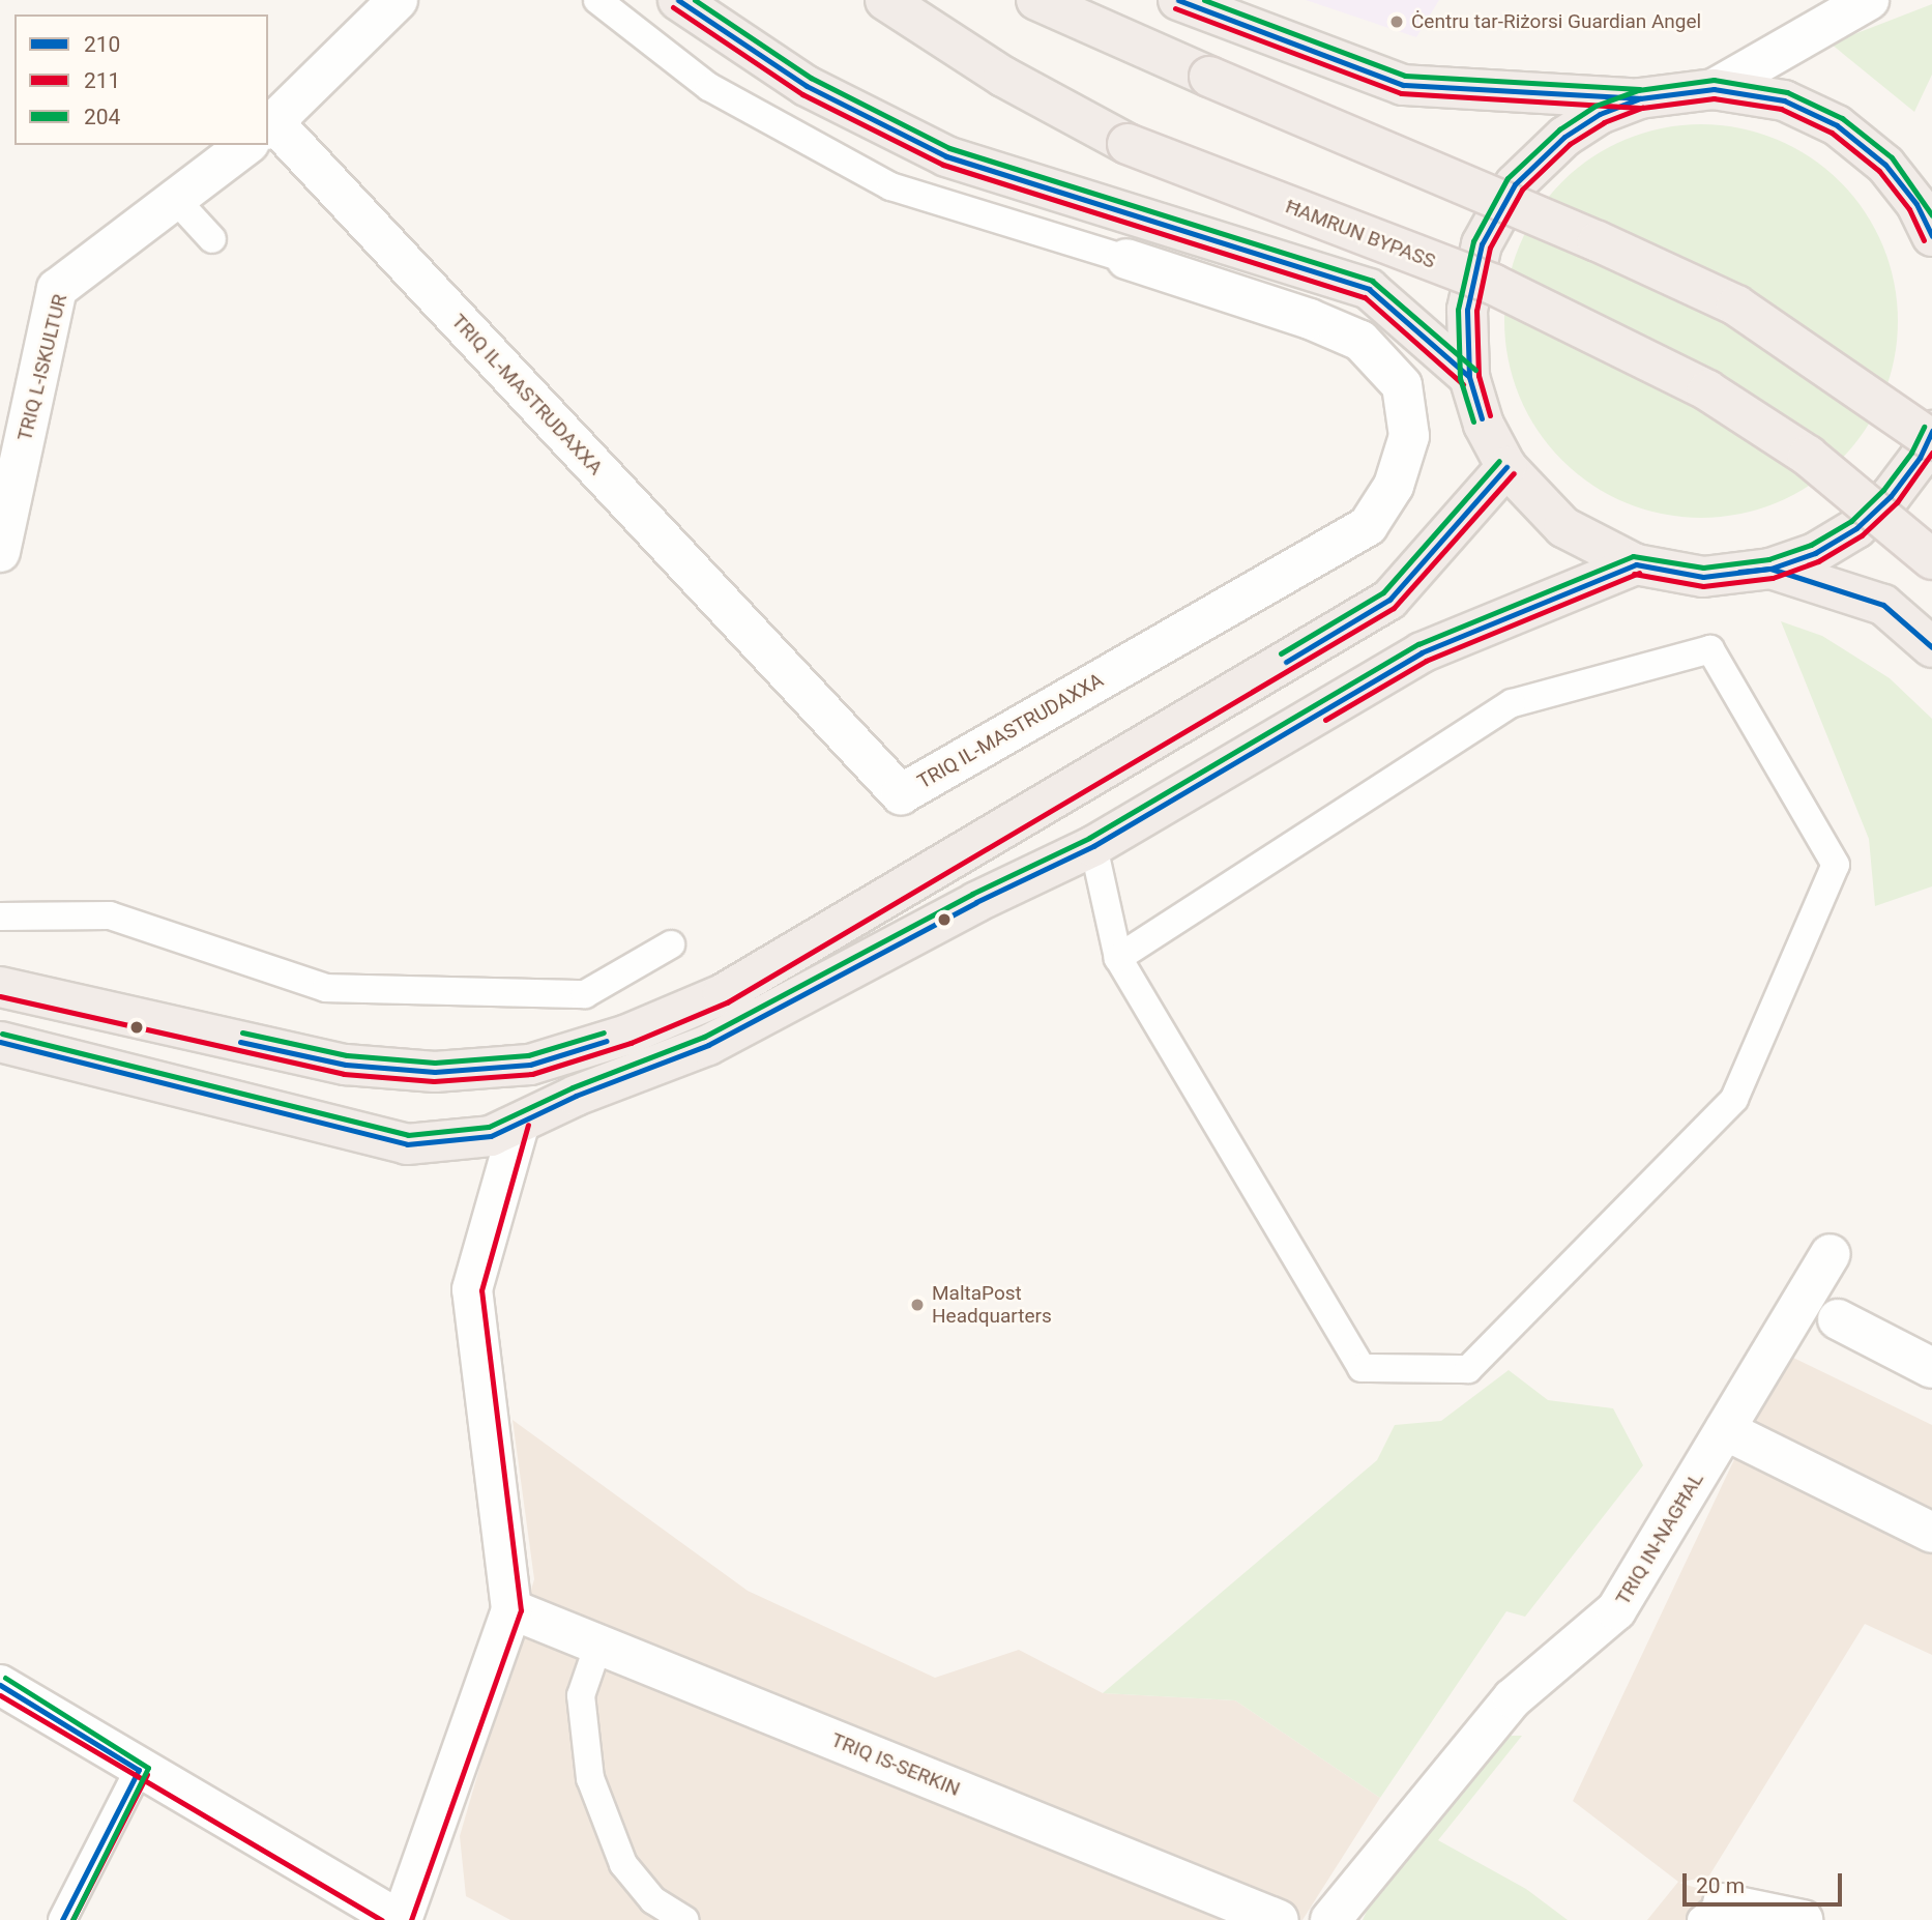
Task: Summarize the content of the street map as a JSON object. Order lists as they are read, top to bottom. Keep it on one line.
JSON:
{"streets":{"highway":["ĦAMRUN BYPASS"],"street":["TRIQ L-ISKULTUR","TRIQ IL-MASTRUDAXXA","TRIQ IN-NAGĦAL","TRIQ IS-SERKIN"]},"places":["Ċentru tar-Riżorsi Guardian Angel","MaltaPost Headquarters"],"lines":["transit line 210","transit line 204","transit line 211"],"legend":["210","211","204"],"scale_bar":"20 m"}
